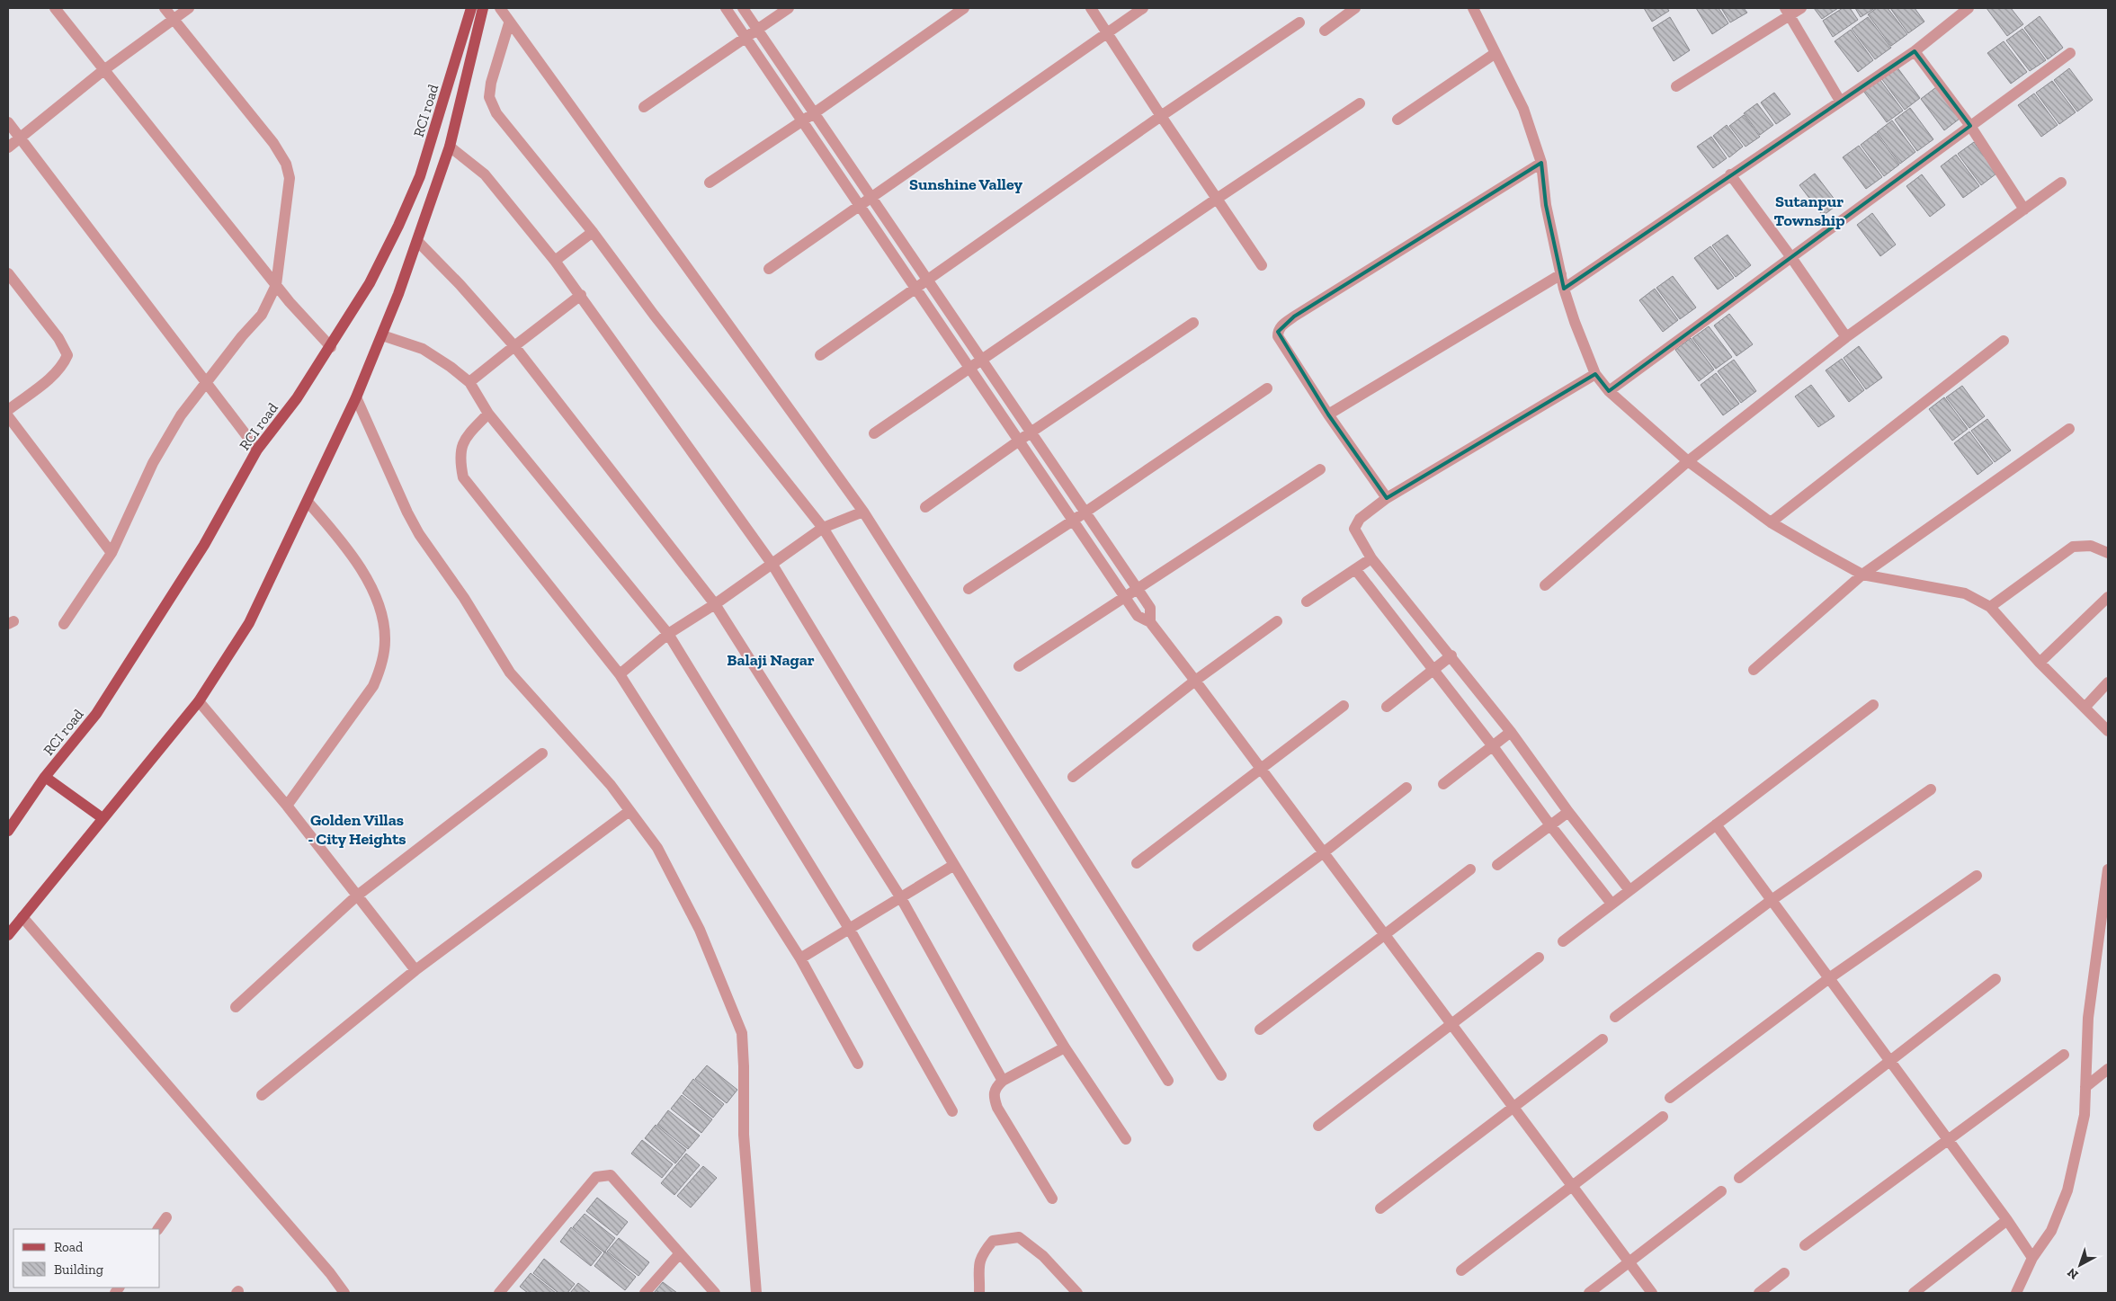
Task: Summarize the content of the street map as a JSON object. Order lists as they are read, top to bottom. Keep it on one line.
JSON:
{"streets":{"main road":["RCI road"]},"districts":["Sunshine Valley","Sutanpur Township","Balaji Nagar","Golden Villas - City Heights"],"legend":["Road","Building"],"north":"bottom left"}
